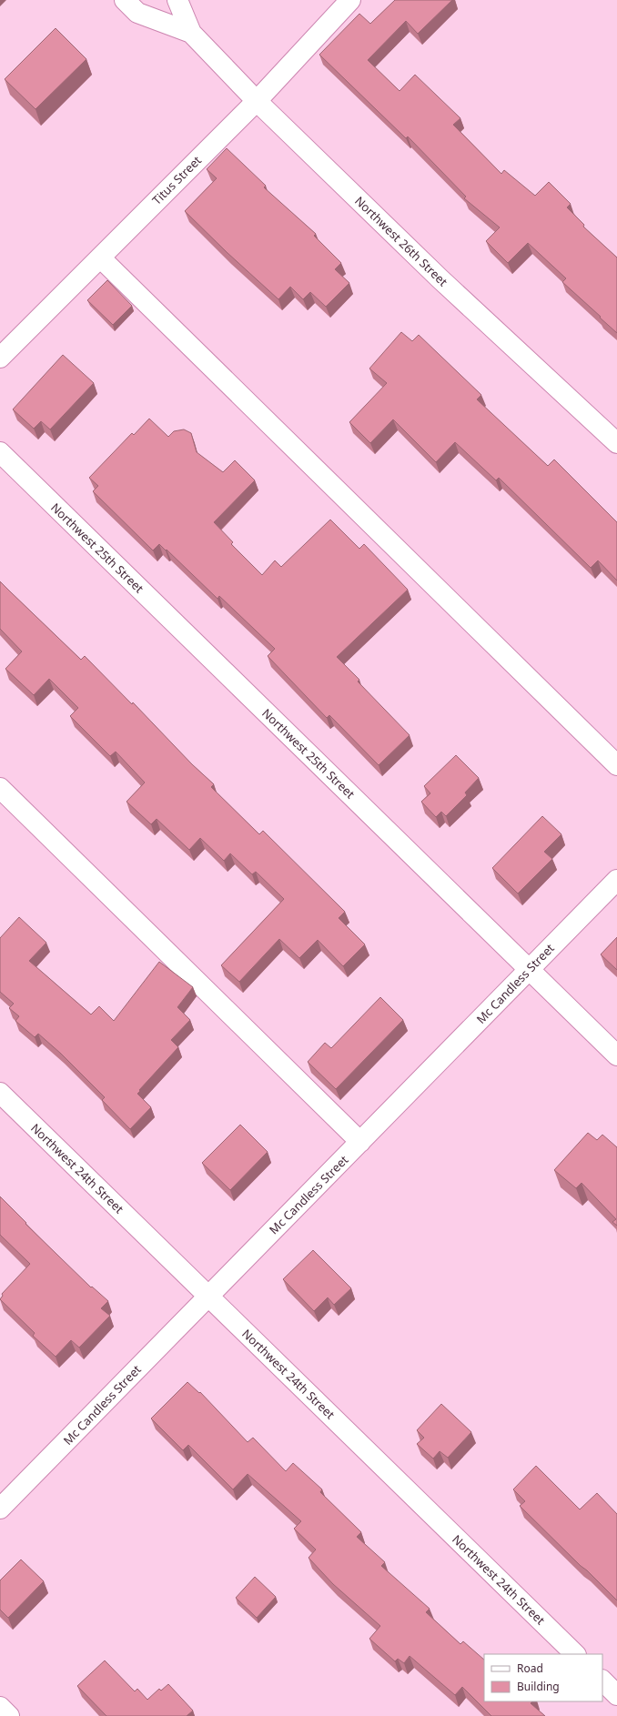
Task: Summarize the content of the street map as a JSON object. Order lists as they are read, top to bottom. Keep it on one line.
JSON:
{"streets":{"street":["Titus Street","Northwest 26th Street","Northwest 25th Street","Mc Candless Street","Northwest 24th Street"]},"crossings":[["Titus Street","Northwest 26th Street"],["Northwest 25th Street","Mc Candless Street"],["Mc Candless Street","Northwest 24th Street"]],"legend":["Road","Building"]}
